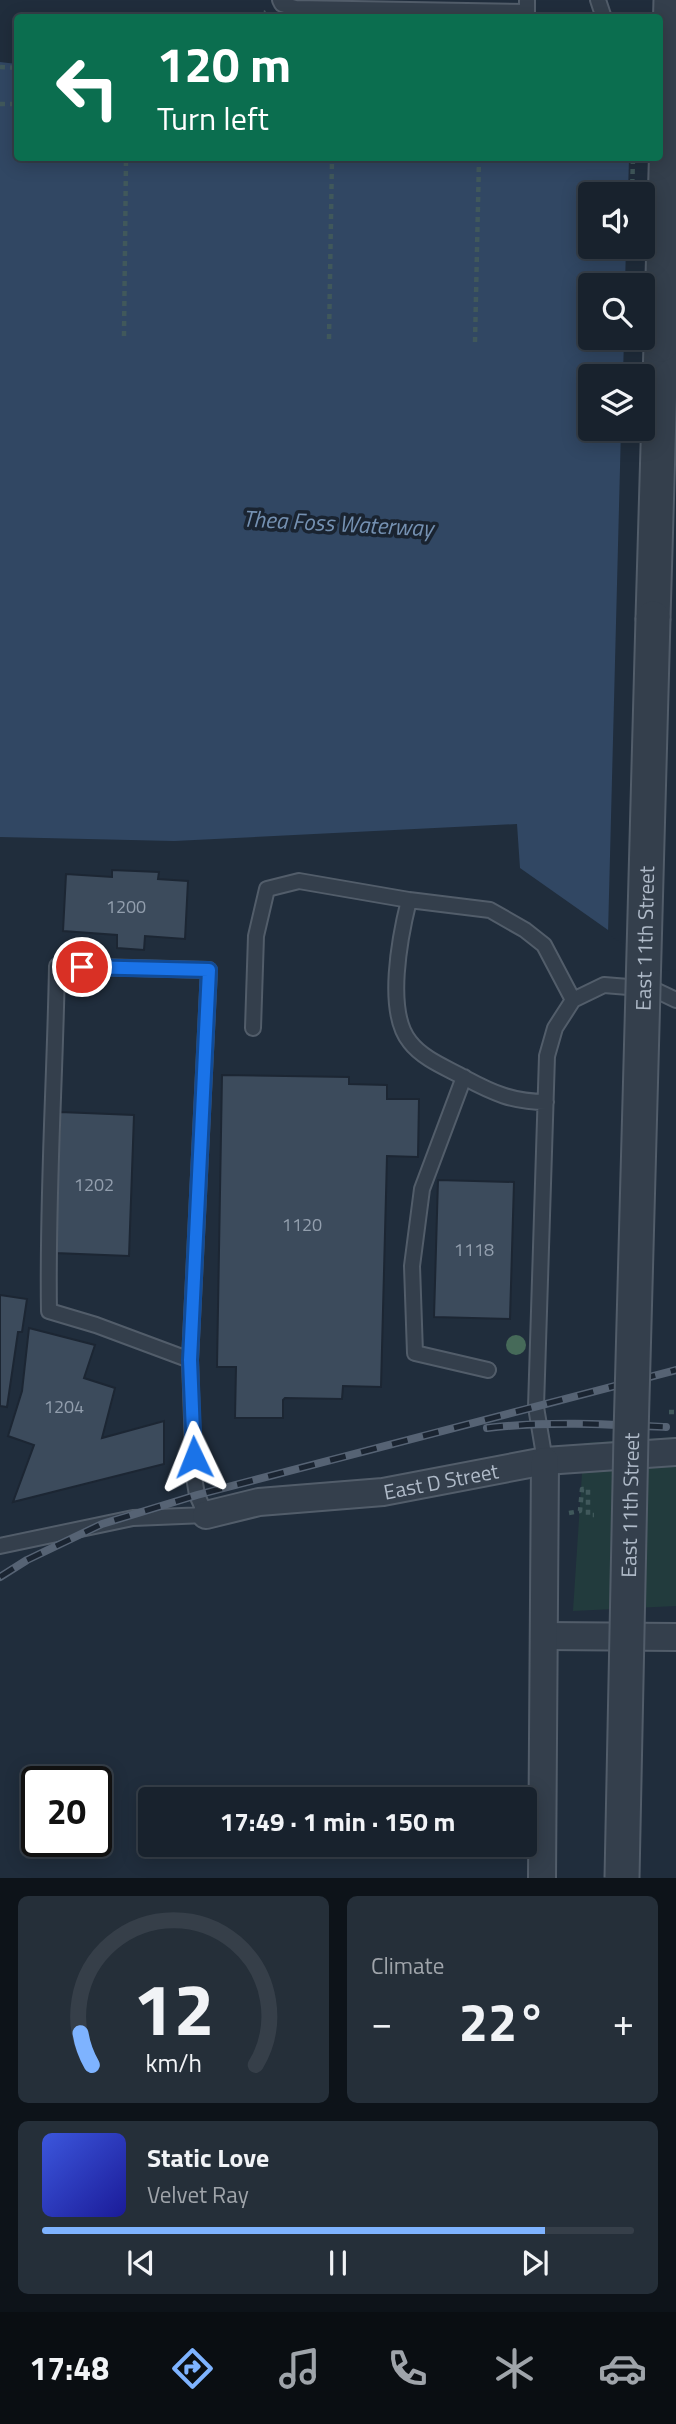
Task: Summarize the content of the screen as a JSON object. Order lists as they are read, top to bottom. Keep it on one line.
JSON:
{"streets":{"street":["East 11th Street","East D Street"]},"water":["Thea Foss Waterway"],"house_numbers":["1200","1202","1120","1118","1204"],"page":{"turn":["120 m","Turn left"],"limit":"20","trip":"17:49 · 1 min · 150 m","tile":"Climate","heat":["−","22°","+"],"song":["Static Love","Velvet Ray"],"tabs":"17:48","gauge":["12","km/h"]}}
